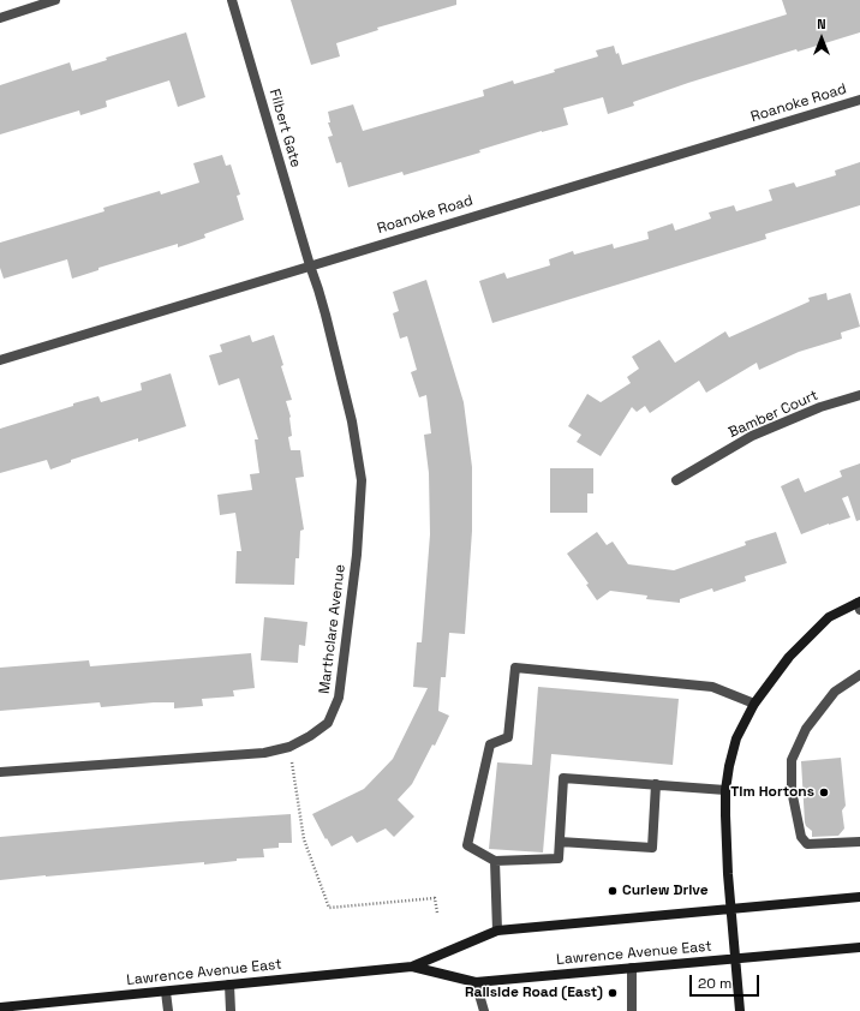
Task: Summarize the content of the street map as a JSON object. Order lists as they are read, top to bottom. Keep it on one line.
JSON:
{"streets":{"main road":["Lawrence Avenue East"],"street":["Roanoke Road","Filbert Gate","Bamber Court","Marthclare Avenue"]},"crossings":[["Roanoke Road","Filbert Gate"],["Roanoke Road","Marthclare Avenue"],["Filbert Gate","Marthclare Avenue"]],"places":["Tim Hortons","Curlew Drive","Railside Road (East)"],"scale_bar":"20 m","north":"top"}
